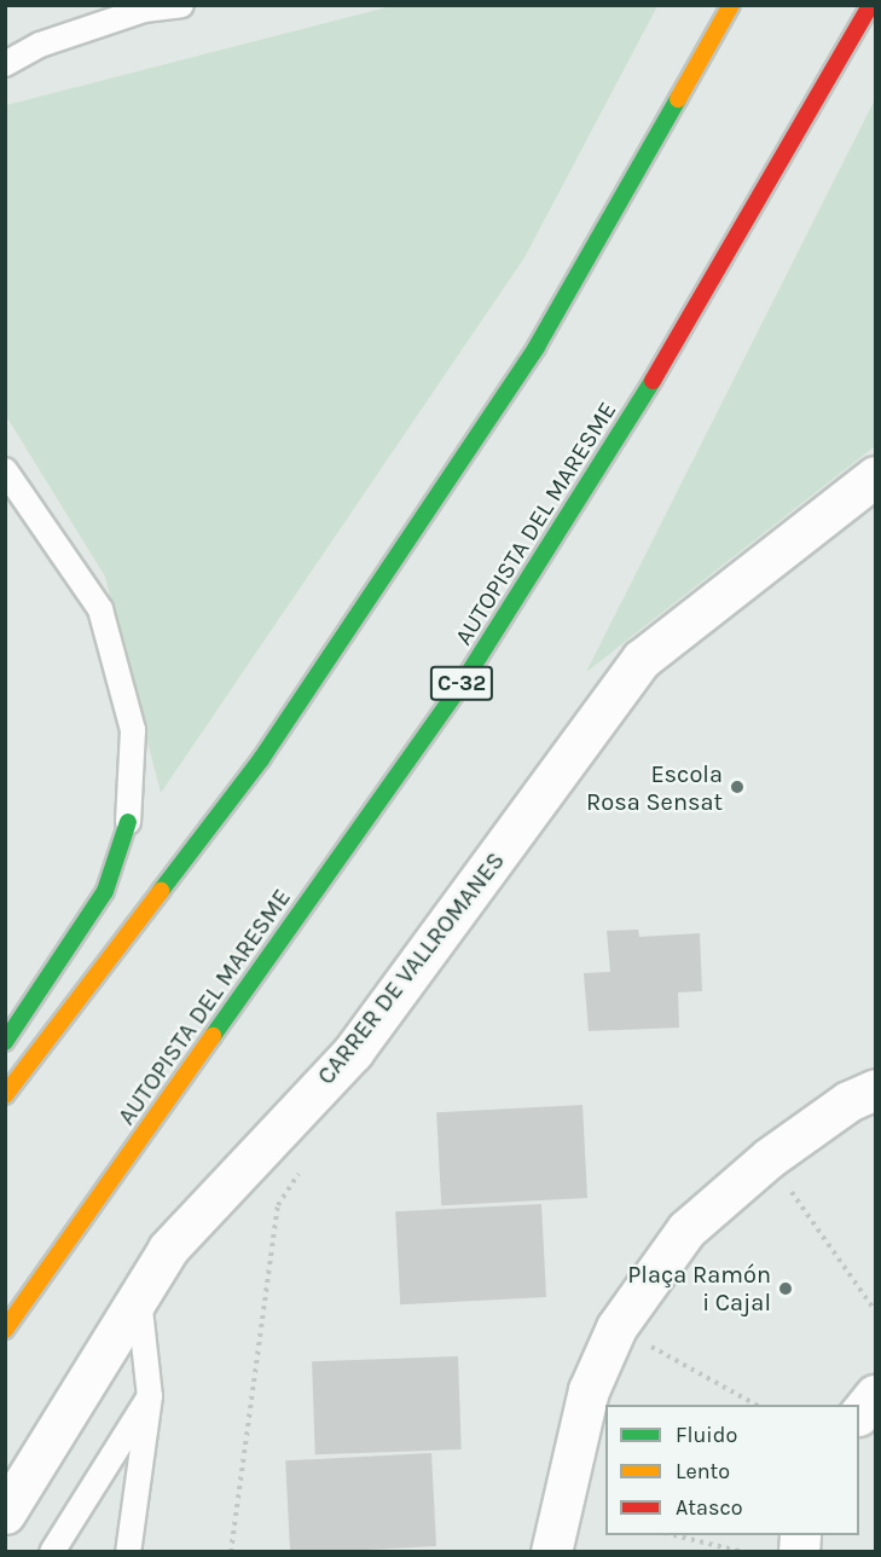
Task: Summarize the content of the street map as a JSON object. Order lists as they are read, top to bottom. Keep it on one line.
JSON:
{"streets":{"highway":["AUTOPISTA DEL MARESME","C-32"],"street":["CARRER DE VALLROMANES"]},"places":["Escola Rosa Sensat","Plaça Ramón i Cajal"],"legend":["Fluido","Lento","Atasco"]}
